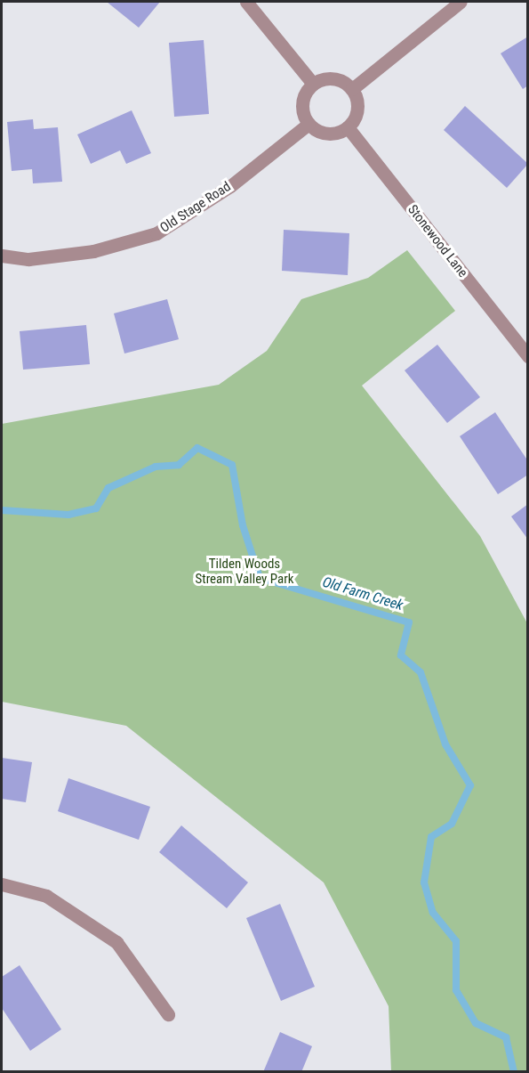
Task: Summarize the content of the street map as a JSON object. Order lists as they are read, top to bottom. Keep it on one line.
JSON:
{"streets":{"street":["Old Stage Road","Stonewood Lane"]},"crossings":[["Old Stage Road","Stonewood Lane"]],"water":["Old Farm Creek"],"parks":["Tilden Woods Stream Valley Park"]}
